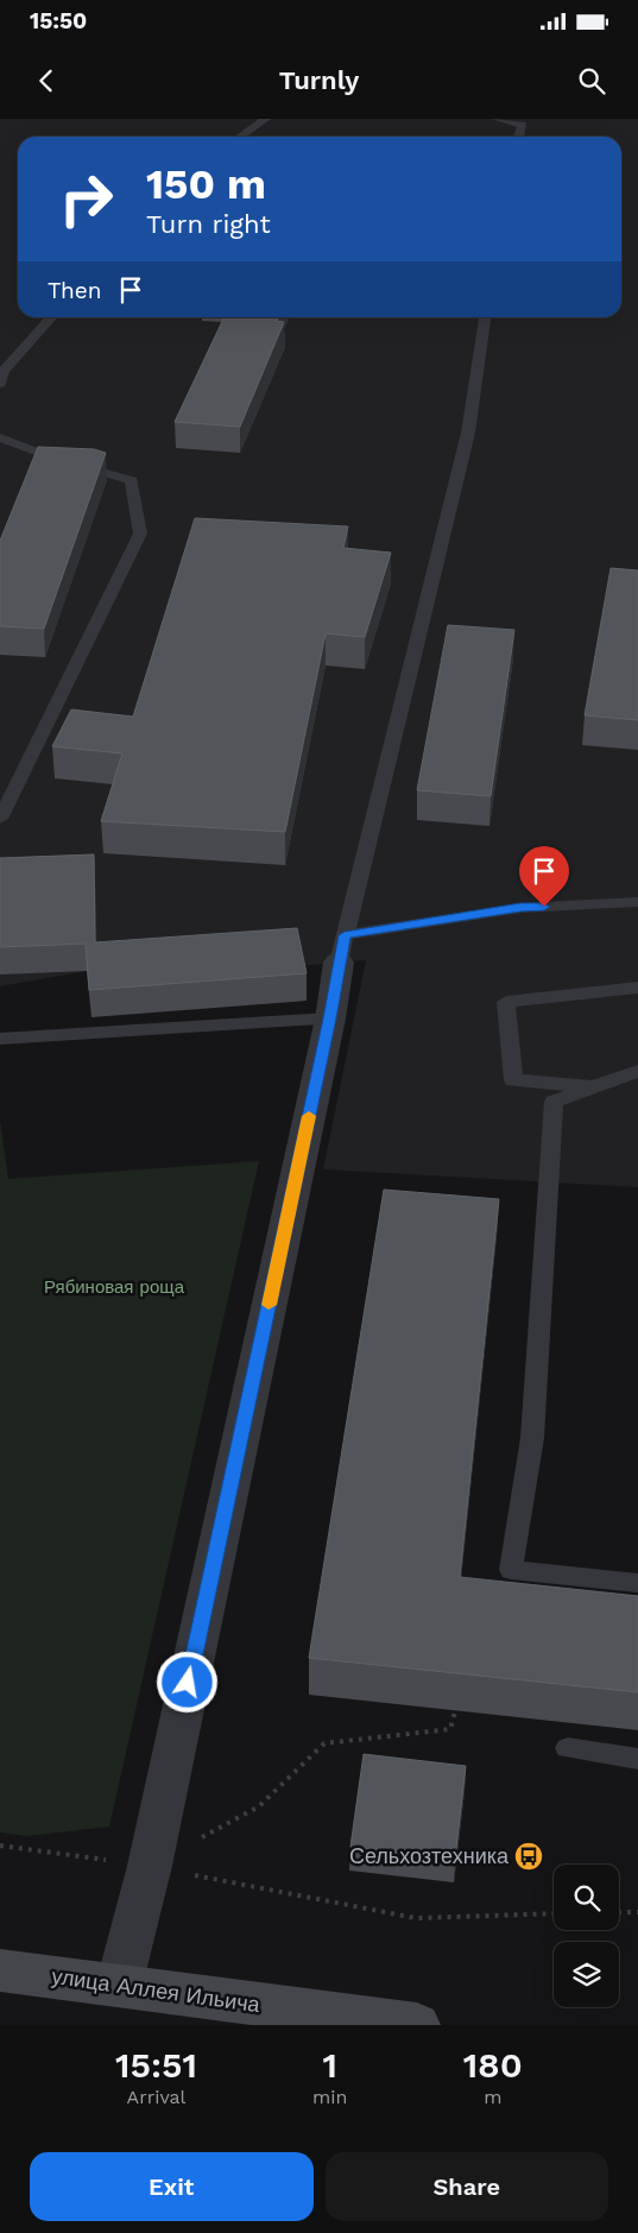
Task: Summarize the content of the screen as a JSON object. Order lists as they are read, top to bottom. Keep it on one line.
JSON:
{"streets":{"main road":["улица Аллея Ильича"]},"parks":["Рябиновая роща"],"places":{"bus stop":["Сельхозтехника"]},"page":{"status":"15:50","header":"Turnly","turn":["150 m","Turn right"],"then":"Then","eta":["15:51","Arrival","1","min","180","m"],"buttons":["Exit","Share"]}}
